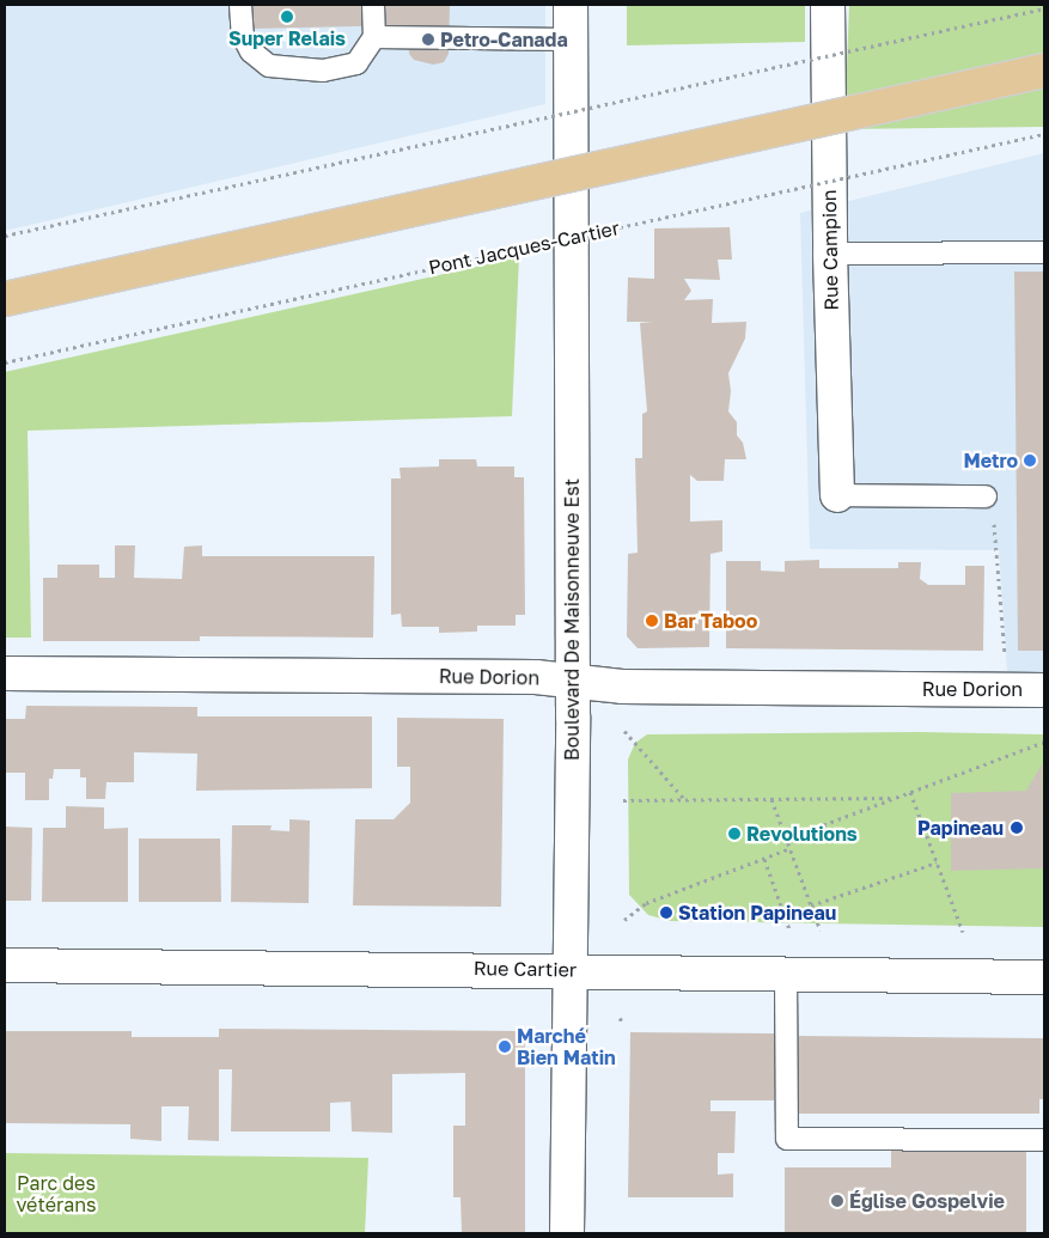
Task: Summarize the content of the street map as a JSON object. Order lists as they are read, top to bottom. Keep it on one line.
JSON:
{"streets":{"street":["Rue Campion","Boulevard De Maisonneuve Est","Rue Dorion","Rue Cartier"],"path":["Pont Jacques-Cartier"]},"crossings":[["Boulevard De Maisonneuve Est","Rue Dorion"],["Boulevard De Maisonneuve Est","Rue Cartier"]],"parks":["Parc des vétérans"],"places":["Super Relais","Petro-Canada","Metro","Bar Taboo","Papineau","Revolutions","Station Papineau","Marché Bien Matin","Église Gospelvie"]}
